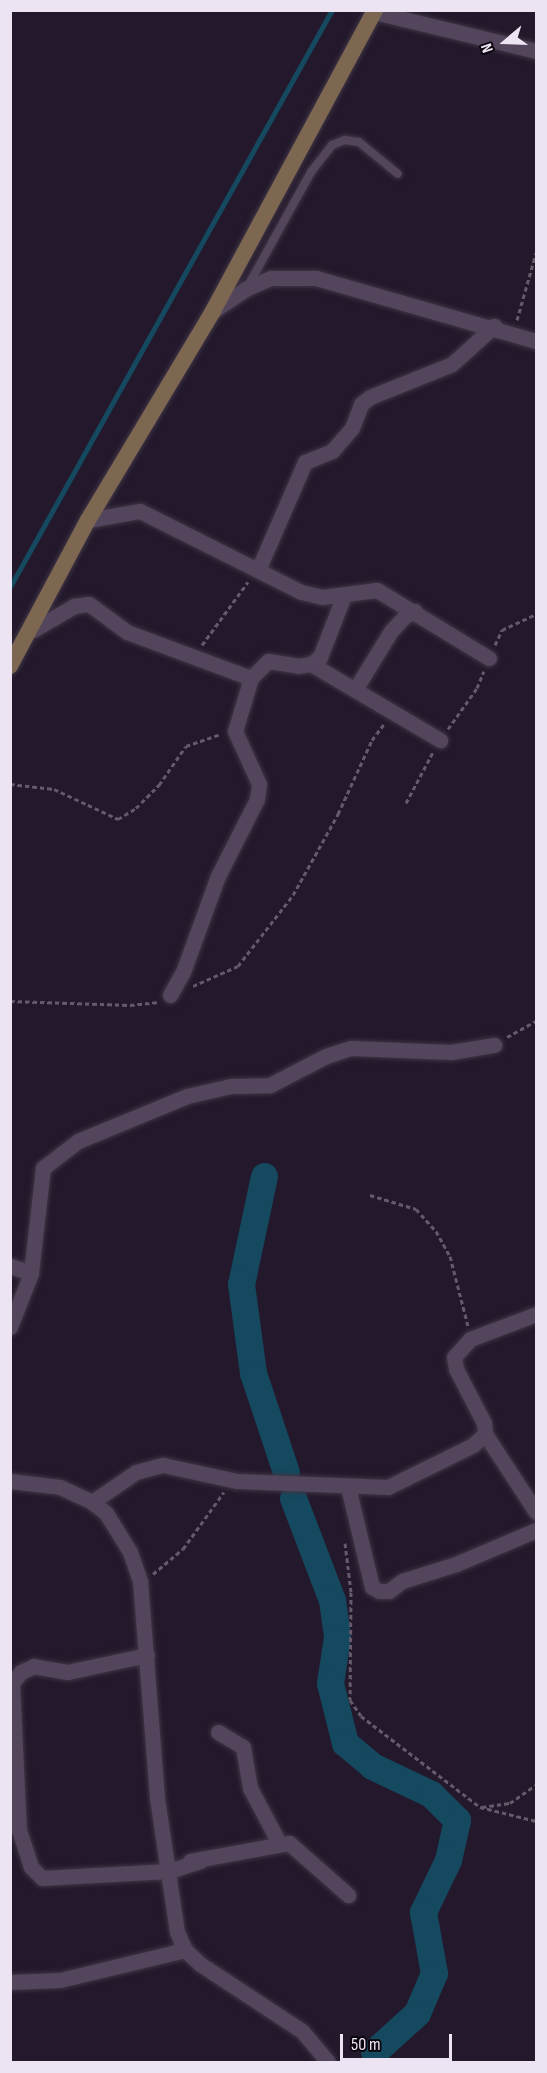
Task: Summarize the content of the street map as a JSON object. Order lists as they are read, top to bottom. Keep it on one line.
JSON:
{"scale_bar":"50 m","north":"left"}
